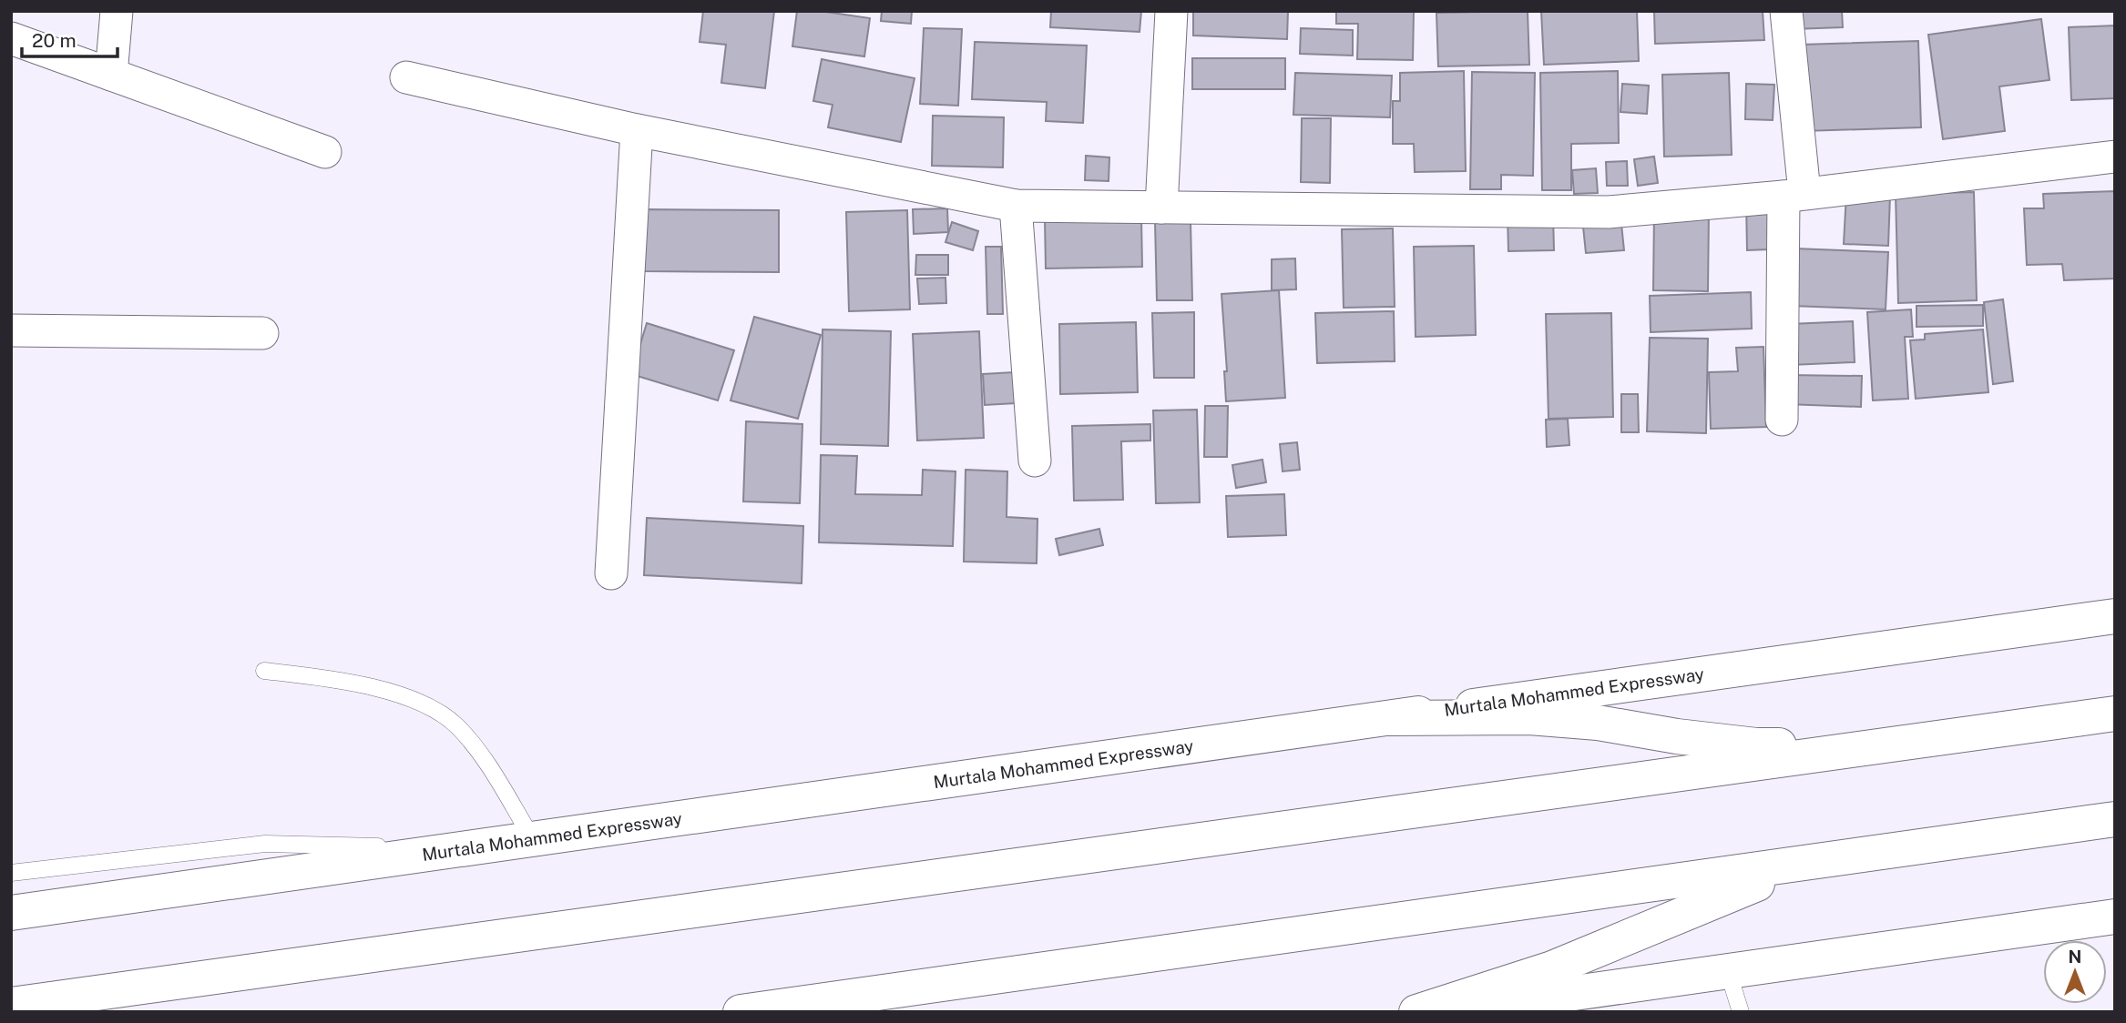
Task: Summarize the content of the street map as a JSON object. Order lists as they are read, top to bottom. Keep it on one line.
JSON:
{"streets":{"highway":["Murtala Mohammed Expressway"]},"scale_bar":"20 m","north":"top"}
